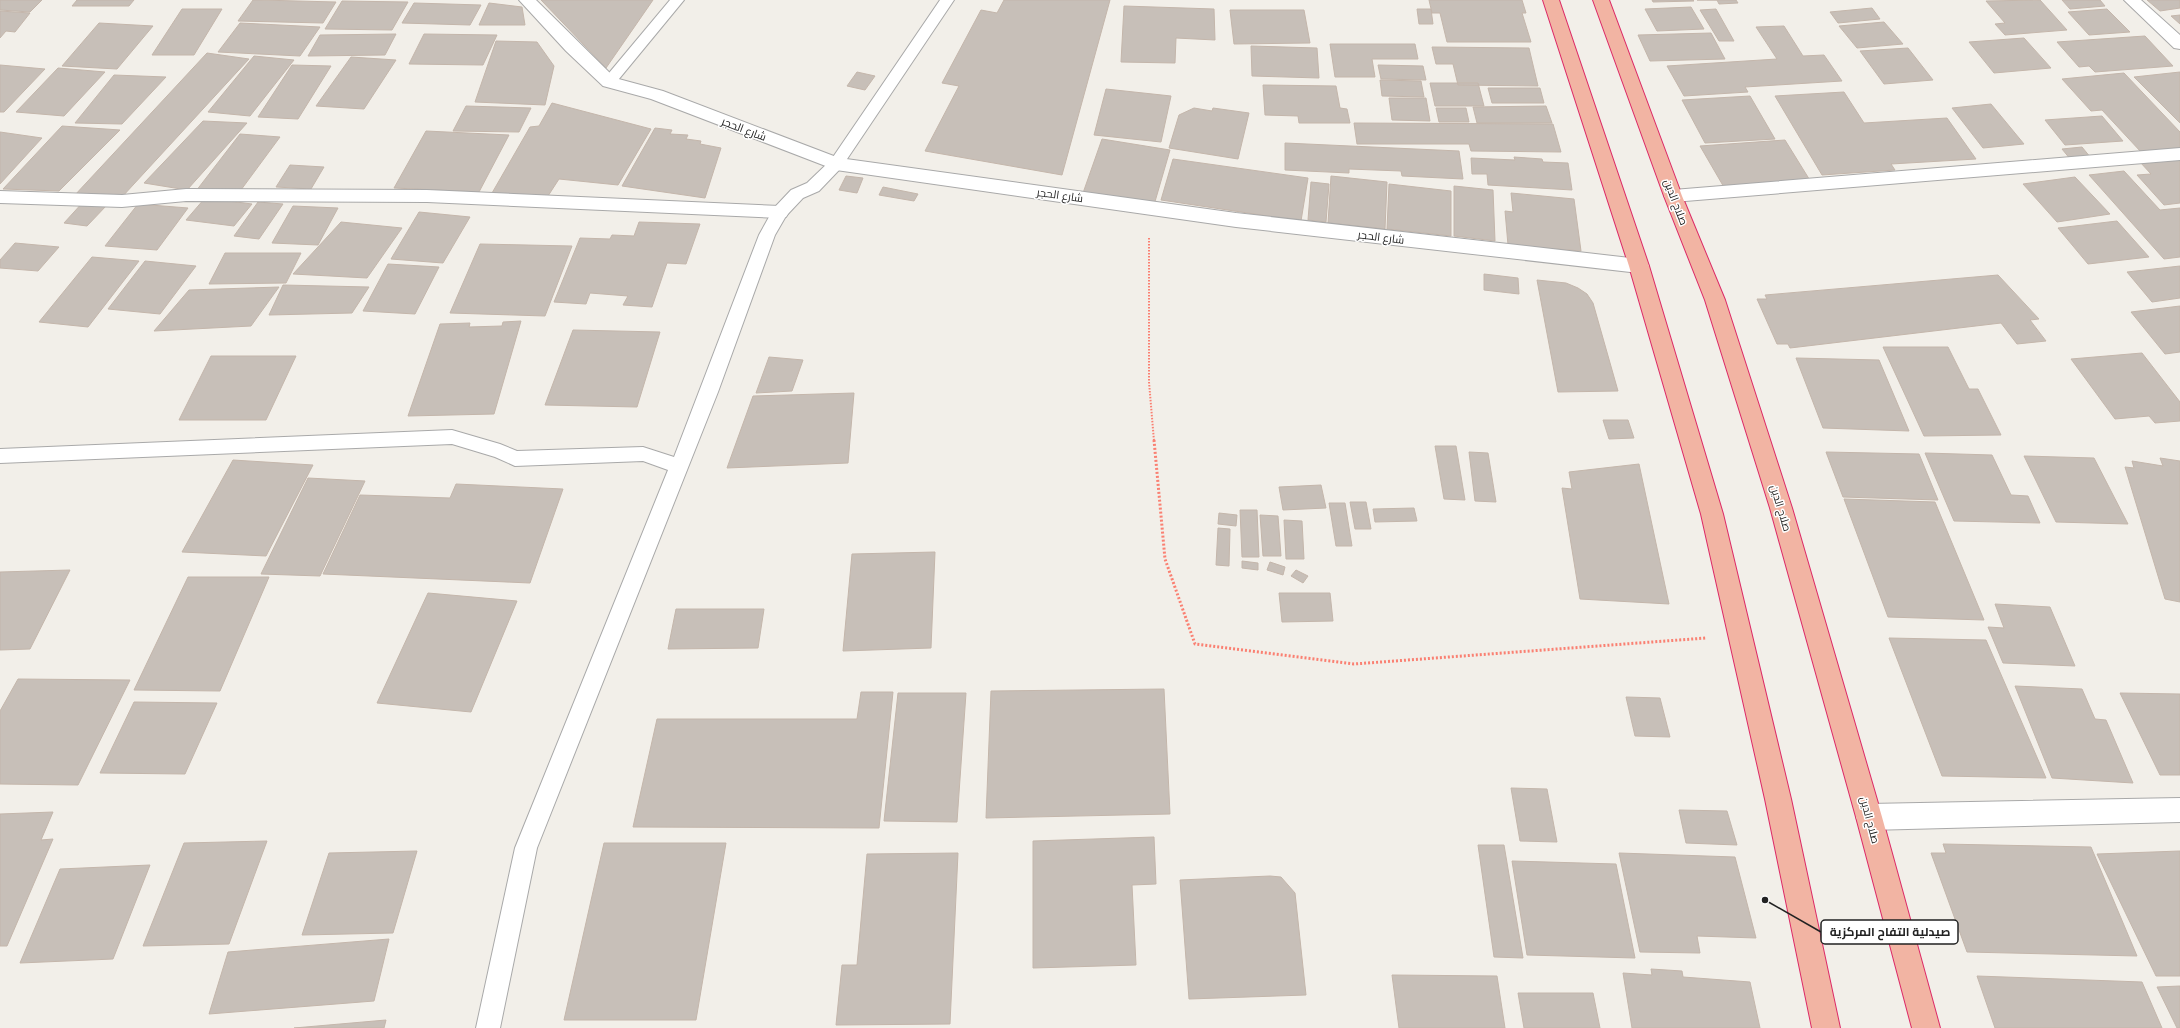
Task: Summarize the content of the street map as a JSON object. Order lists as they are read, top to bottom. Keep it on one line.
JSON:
{"streets":{"highway":["صلاح الدين"],"street":["شارع الحجر"]},"places":["صيدلية التفاح المركزية"]}
